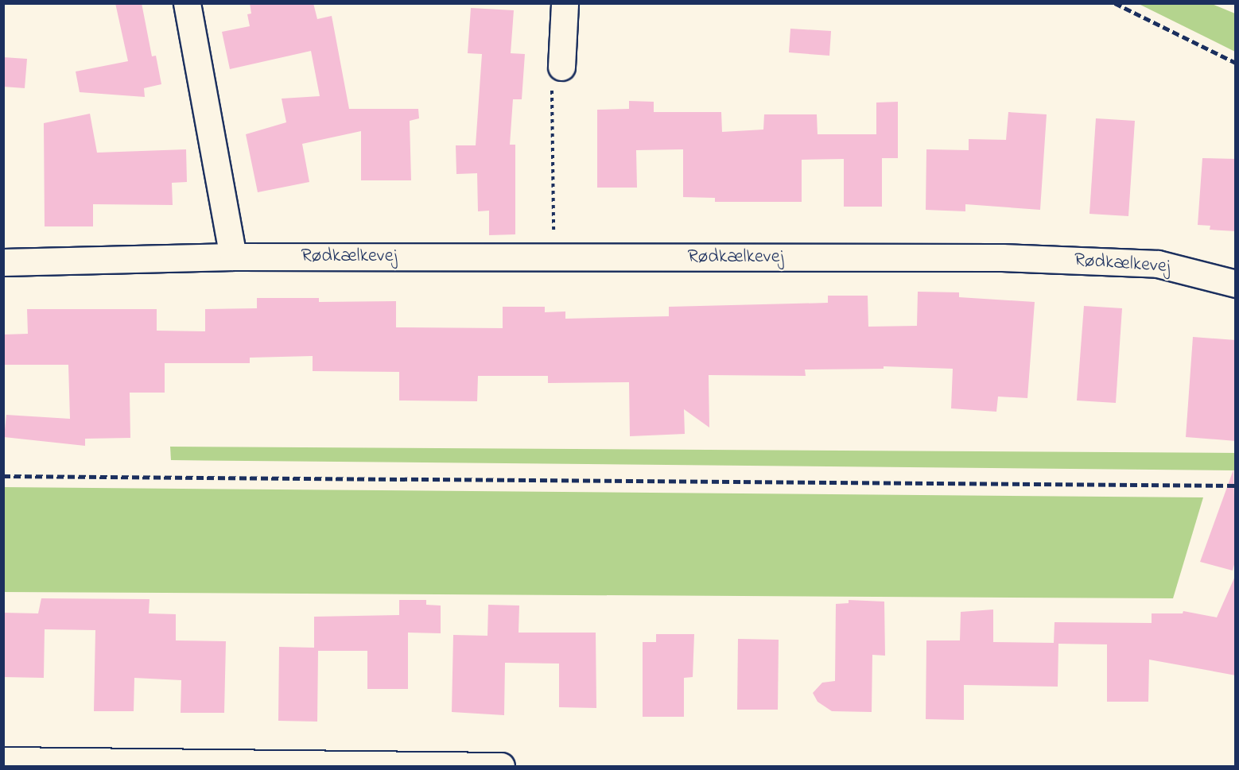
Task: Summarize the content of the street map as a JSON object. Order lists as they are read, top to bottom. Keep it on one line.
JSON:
{"streets":{"street":["Rødkælkevej"]}}
